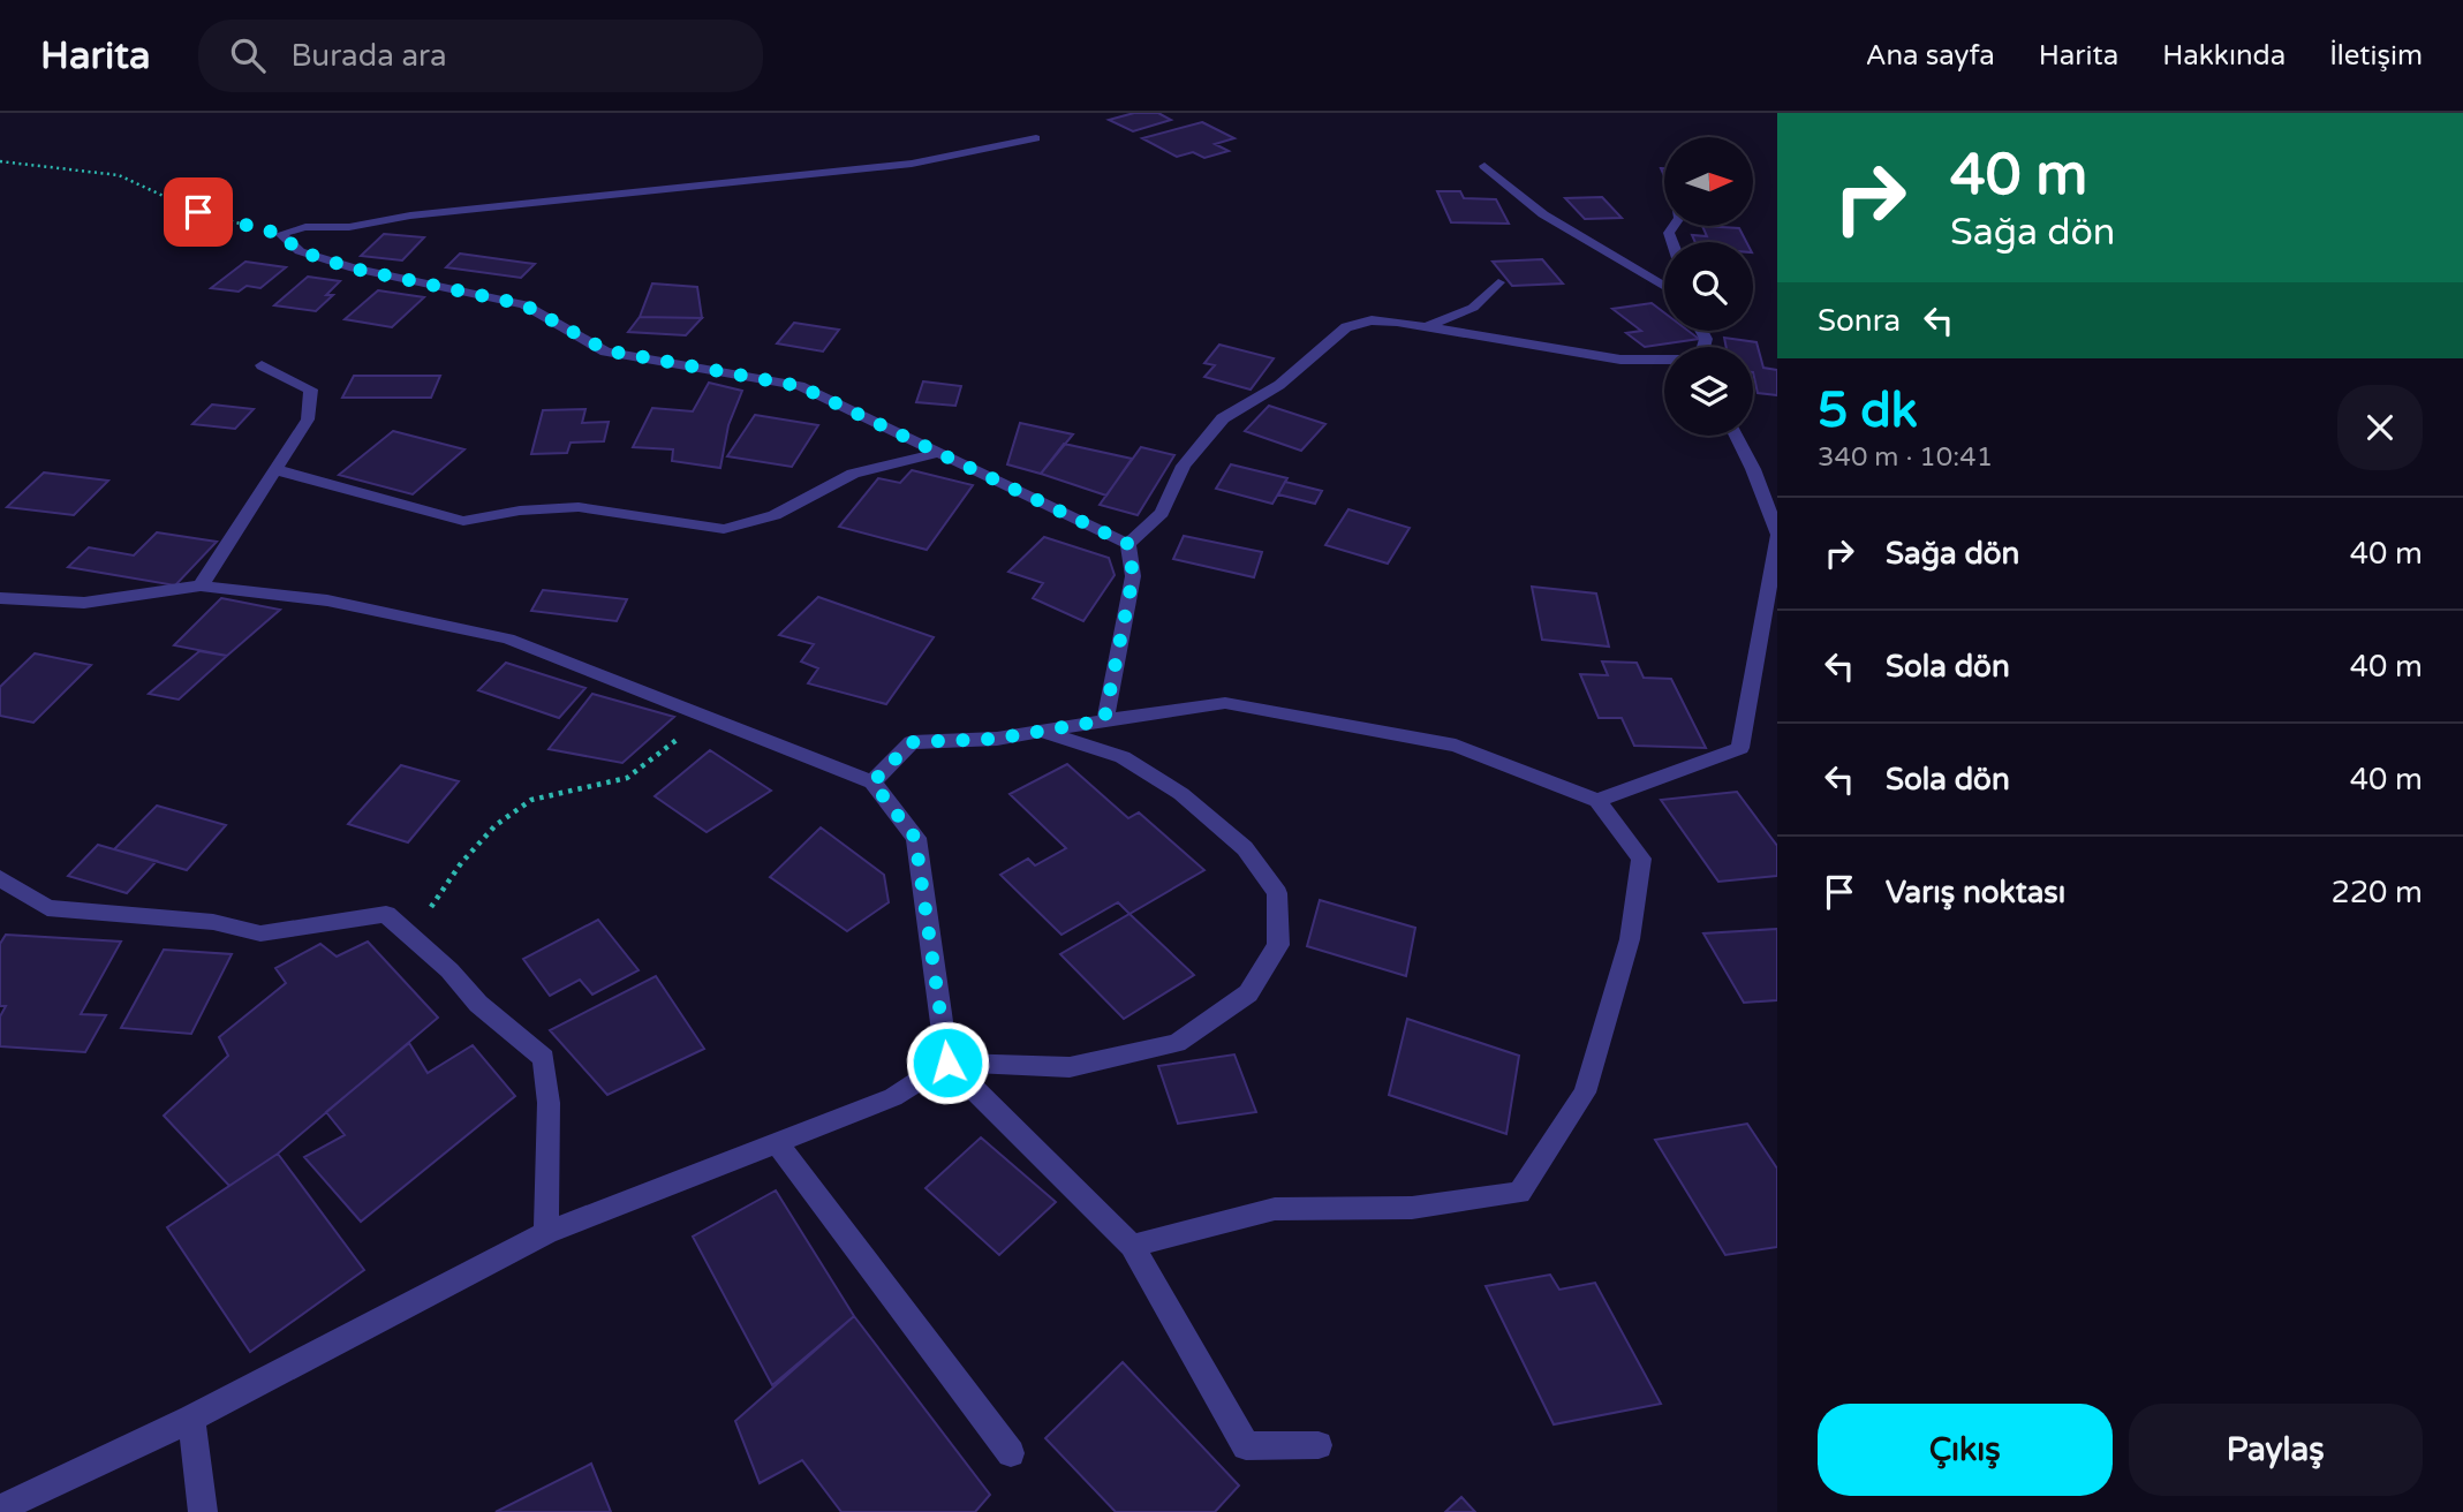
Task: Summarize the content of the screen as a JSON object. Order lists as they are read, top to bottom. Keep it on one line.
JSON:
{"north":"right","page":{"header":"Harita","search":"Burada ara","nav":["Ana sayfa","Harita","Hakkında","İletişim"],"turn":["40 m","Sağa dön"],"then":"Sonra","heading":["5 dk","340 m · 10:41"],"list":[{"name":"Sağa dön","value":"40 m"},{"name":"Sola dön","value":"40 m"},{"name":"Sola dön","value":"40 m"},{"name":"Varış noktası","value":"220 m"}],"buttons":["Çıkış","Paylaş"]}}
